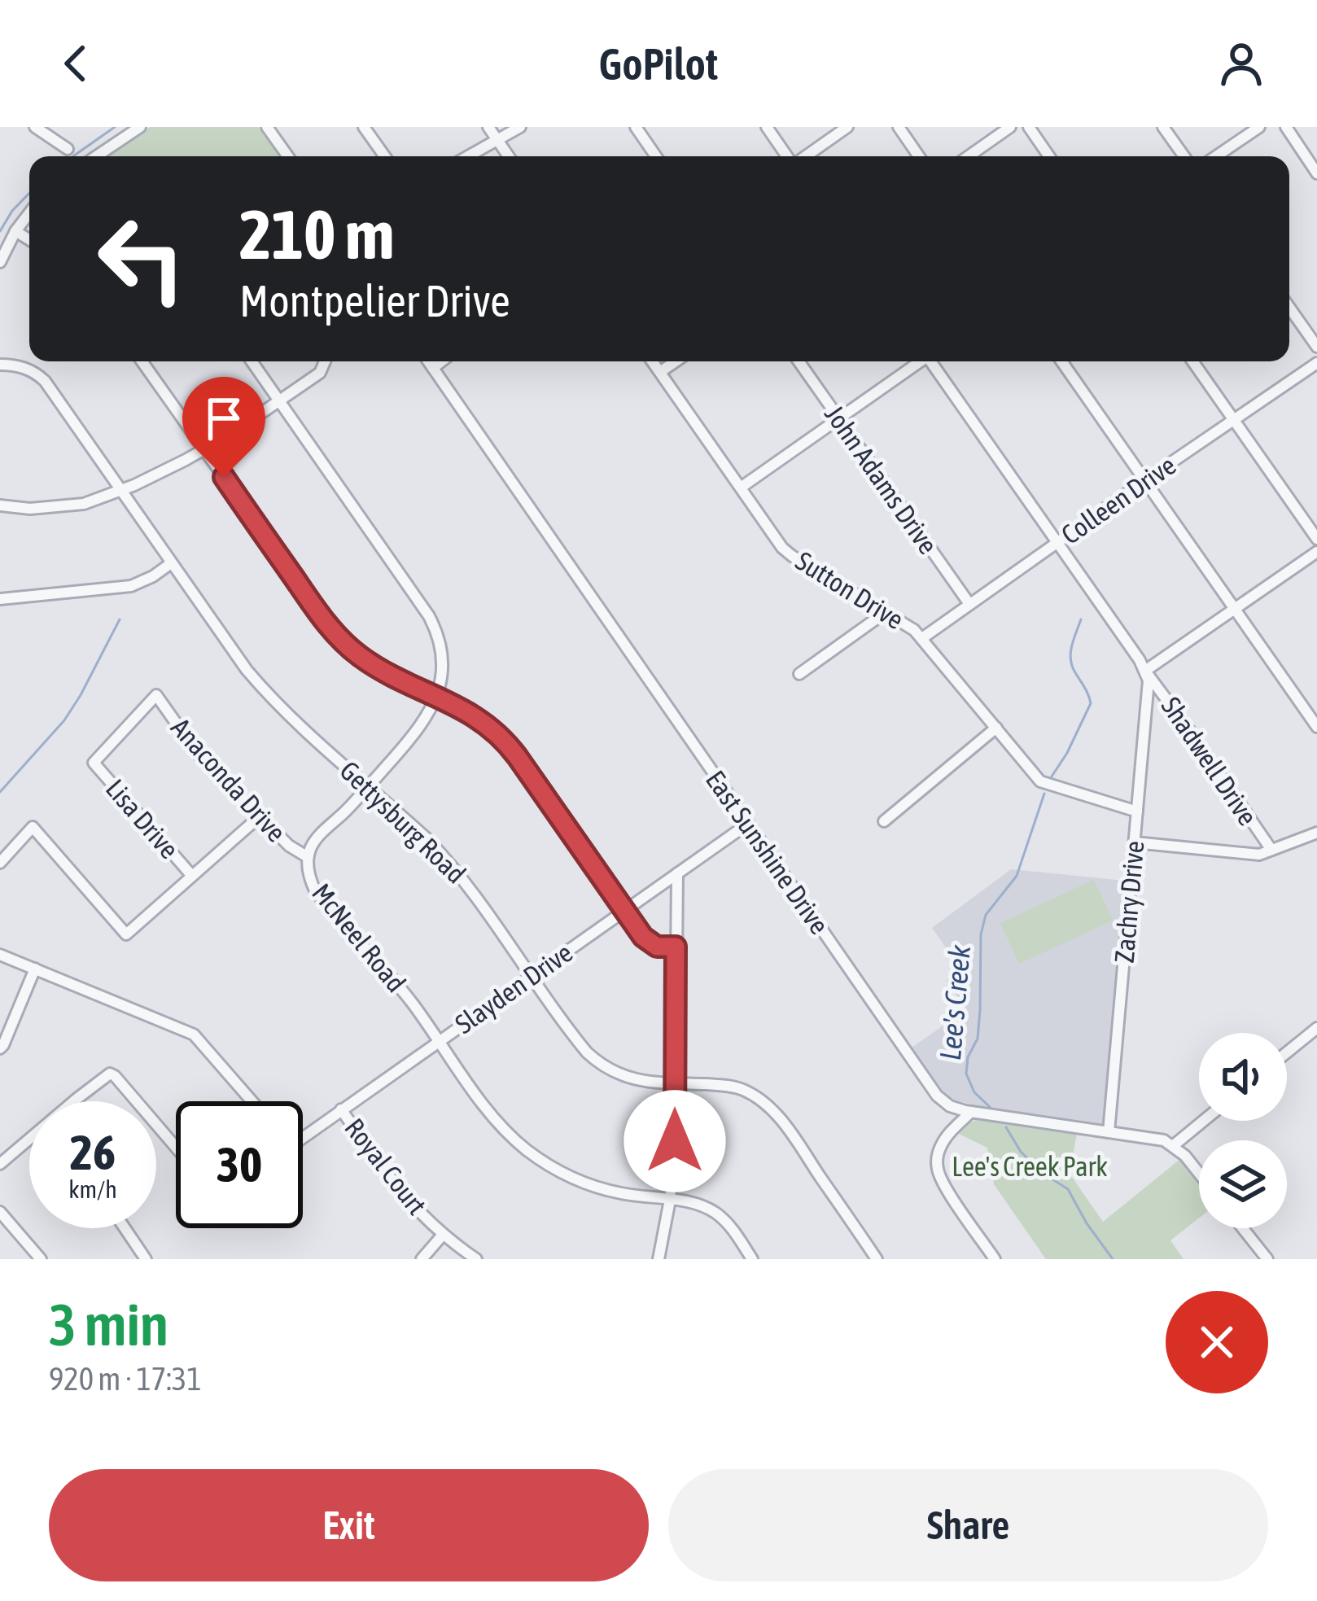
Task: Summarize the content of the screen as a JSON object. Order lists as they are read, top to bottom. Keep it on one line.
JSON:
{"streets":{"street":["John Adams Drive","Colleen Drive","Sutton Drive","Shadwell Drive","Anaconda Drive","Lisa Drive","Gettysburg Road","East Sunshine Drive","Zachry Drive","McNeel Road","Slayden Drive","Royal Court"]},"crossings":[["John Adams Drive","Colleen Drive"],["Colleen Drive","Sutton Drive"],["Colleen Drive","Shadwell Drive"],["Sutton Drive","Zachry Drive"],["Shadwell Drive","Zachry Drive"],["Anaconda Drive","Lisa Drive"],["Anaconda Drive","McNeel Road"],["Gettysburg Road","McNeel Road"],["Gettysburg Road","Slayden Drive"],["East Sunshine Drive","Zachry Drive"],["East Sunshine Drive","Slayden Drive"],["McNeel Road","Slayden Drive"],["Slayden Drive","Royal Court"]],"water":["Lee's Creek"],"parks":["Lee's Creek Park"],"page":{"header":"GoPilot","turn":["210 m","Montpelier Drive"],"speed":"26 km/h","limit":"30","heading":["3 min","920 m · 17:31"],"buttons":["Exit","Share"]}}
